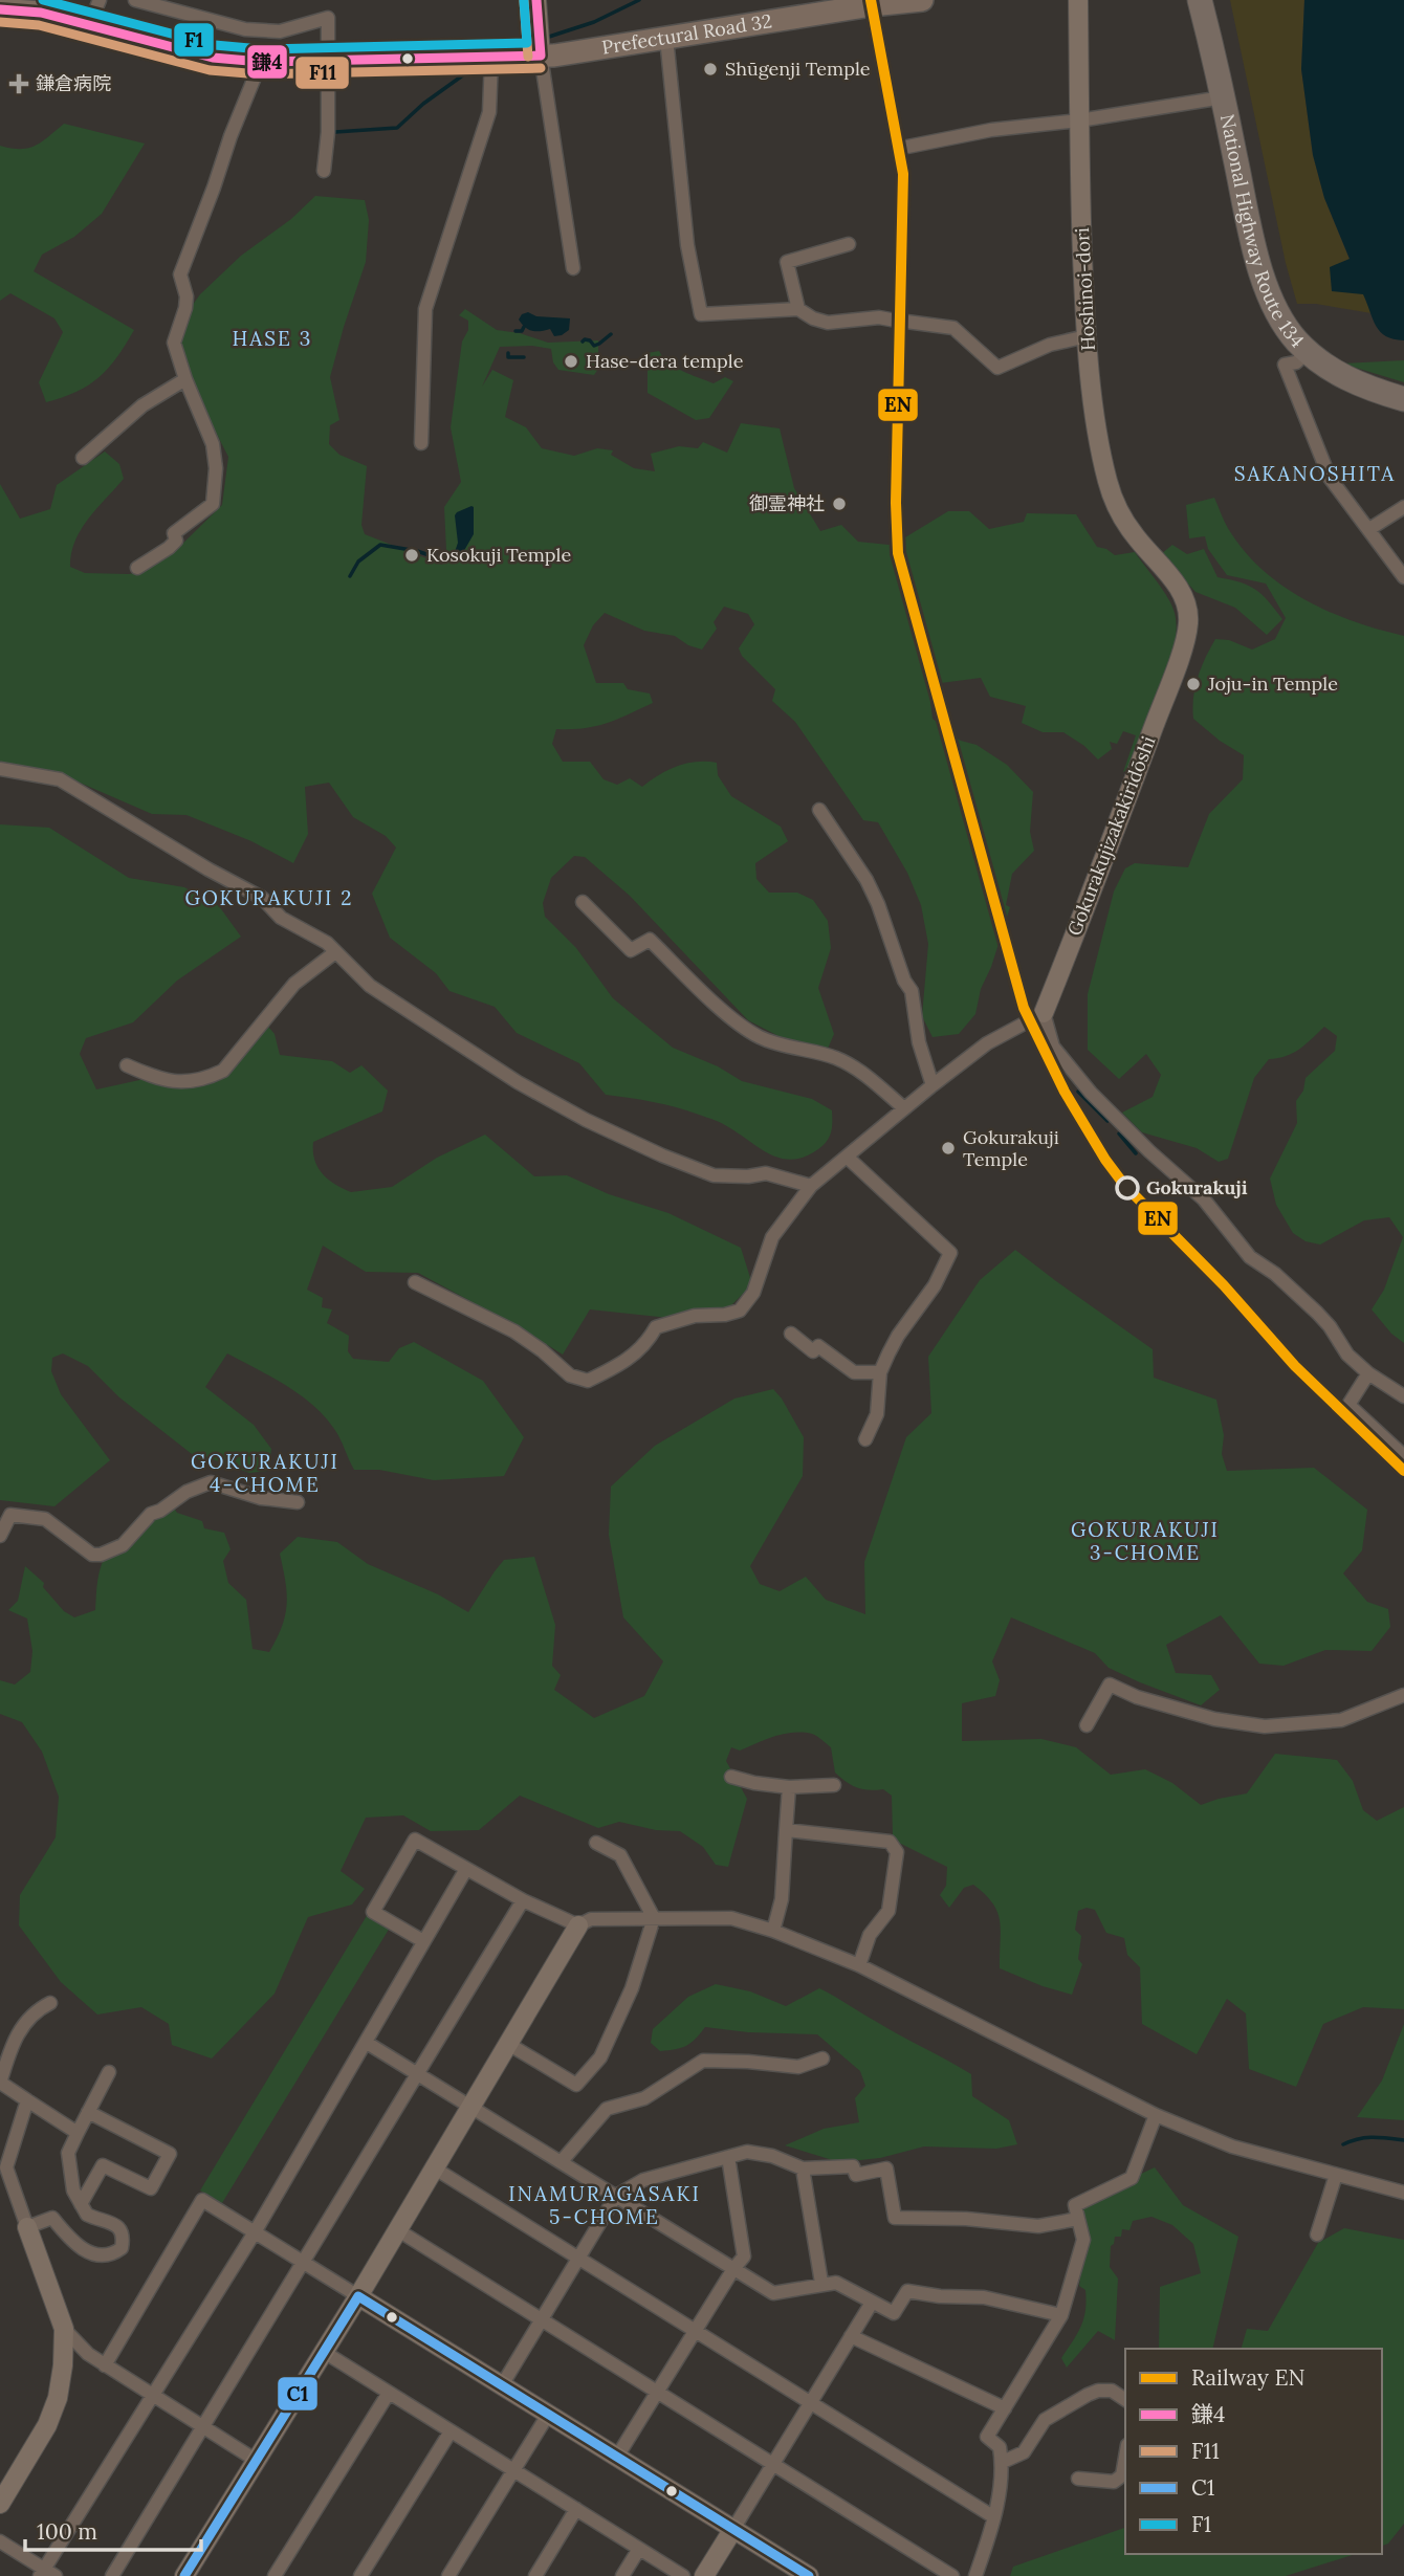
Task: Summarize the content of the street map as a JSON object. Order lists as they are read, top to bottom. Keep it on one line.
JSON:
{"streets":{"highway":["National Highway Route 134"],"main road":["Prefectural Road 32"],"street":["Hoshinoi-dori","Gokurakujizakakiridōshi"]},"crossings":[["Hoshinoi-dori","Gokurakujizakakiridōshi"]],"districts":["HASE 3","SAKANOSHITA","GOKURAKUJI 2","GOKURAKUJI 4-CHOME","GOKURAKUJI 3-CHOME","INAMURAGASAKI 5-CHOME"],"places":{"other":["Shūgenji Temple","Hase-dera temple","御霊神社","Kosokuji Temple","Joju-in Temple","Gokurakuji Temple","Gokurakuji"],"health":["鎌倉病院"]},"lines":["rail line EN","transit line 鎌4","transit line F1","transit line F11","transit line C1"],"legend":["Railway EN","鎌4","F11","C1","F1"],"scale_bar":"100 m"}
